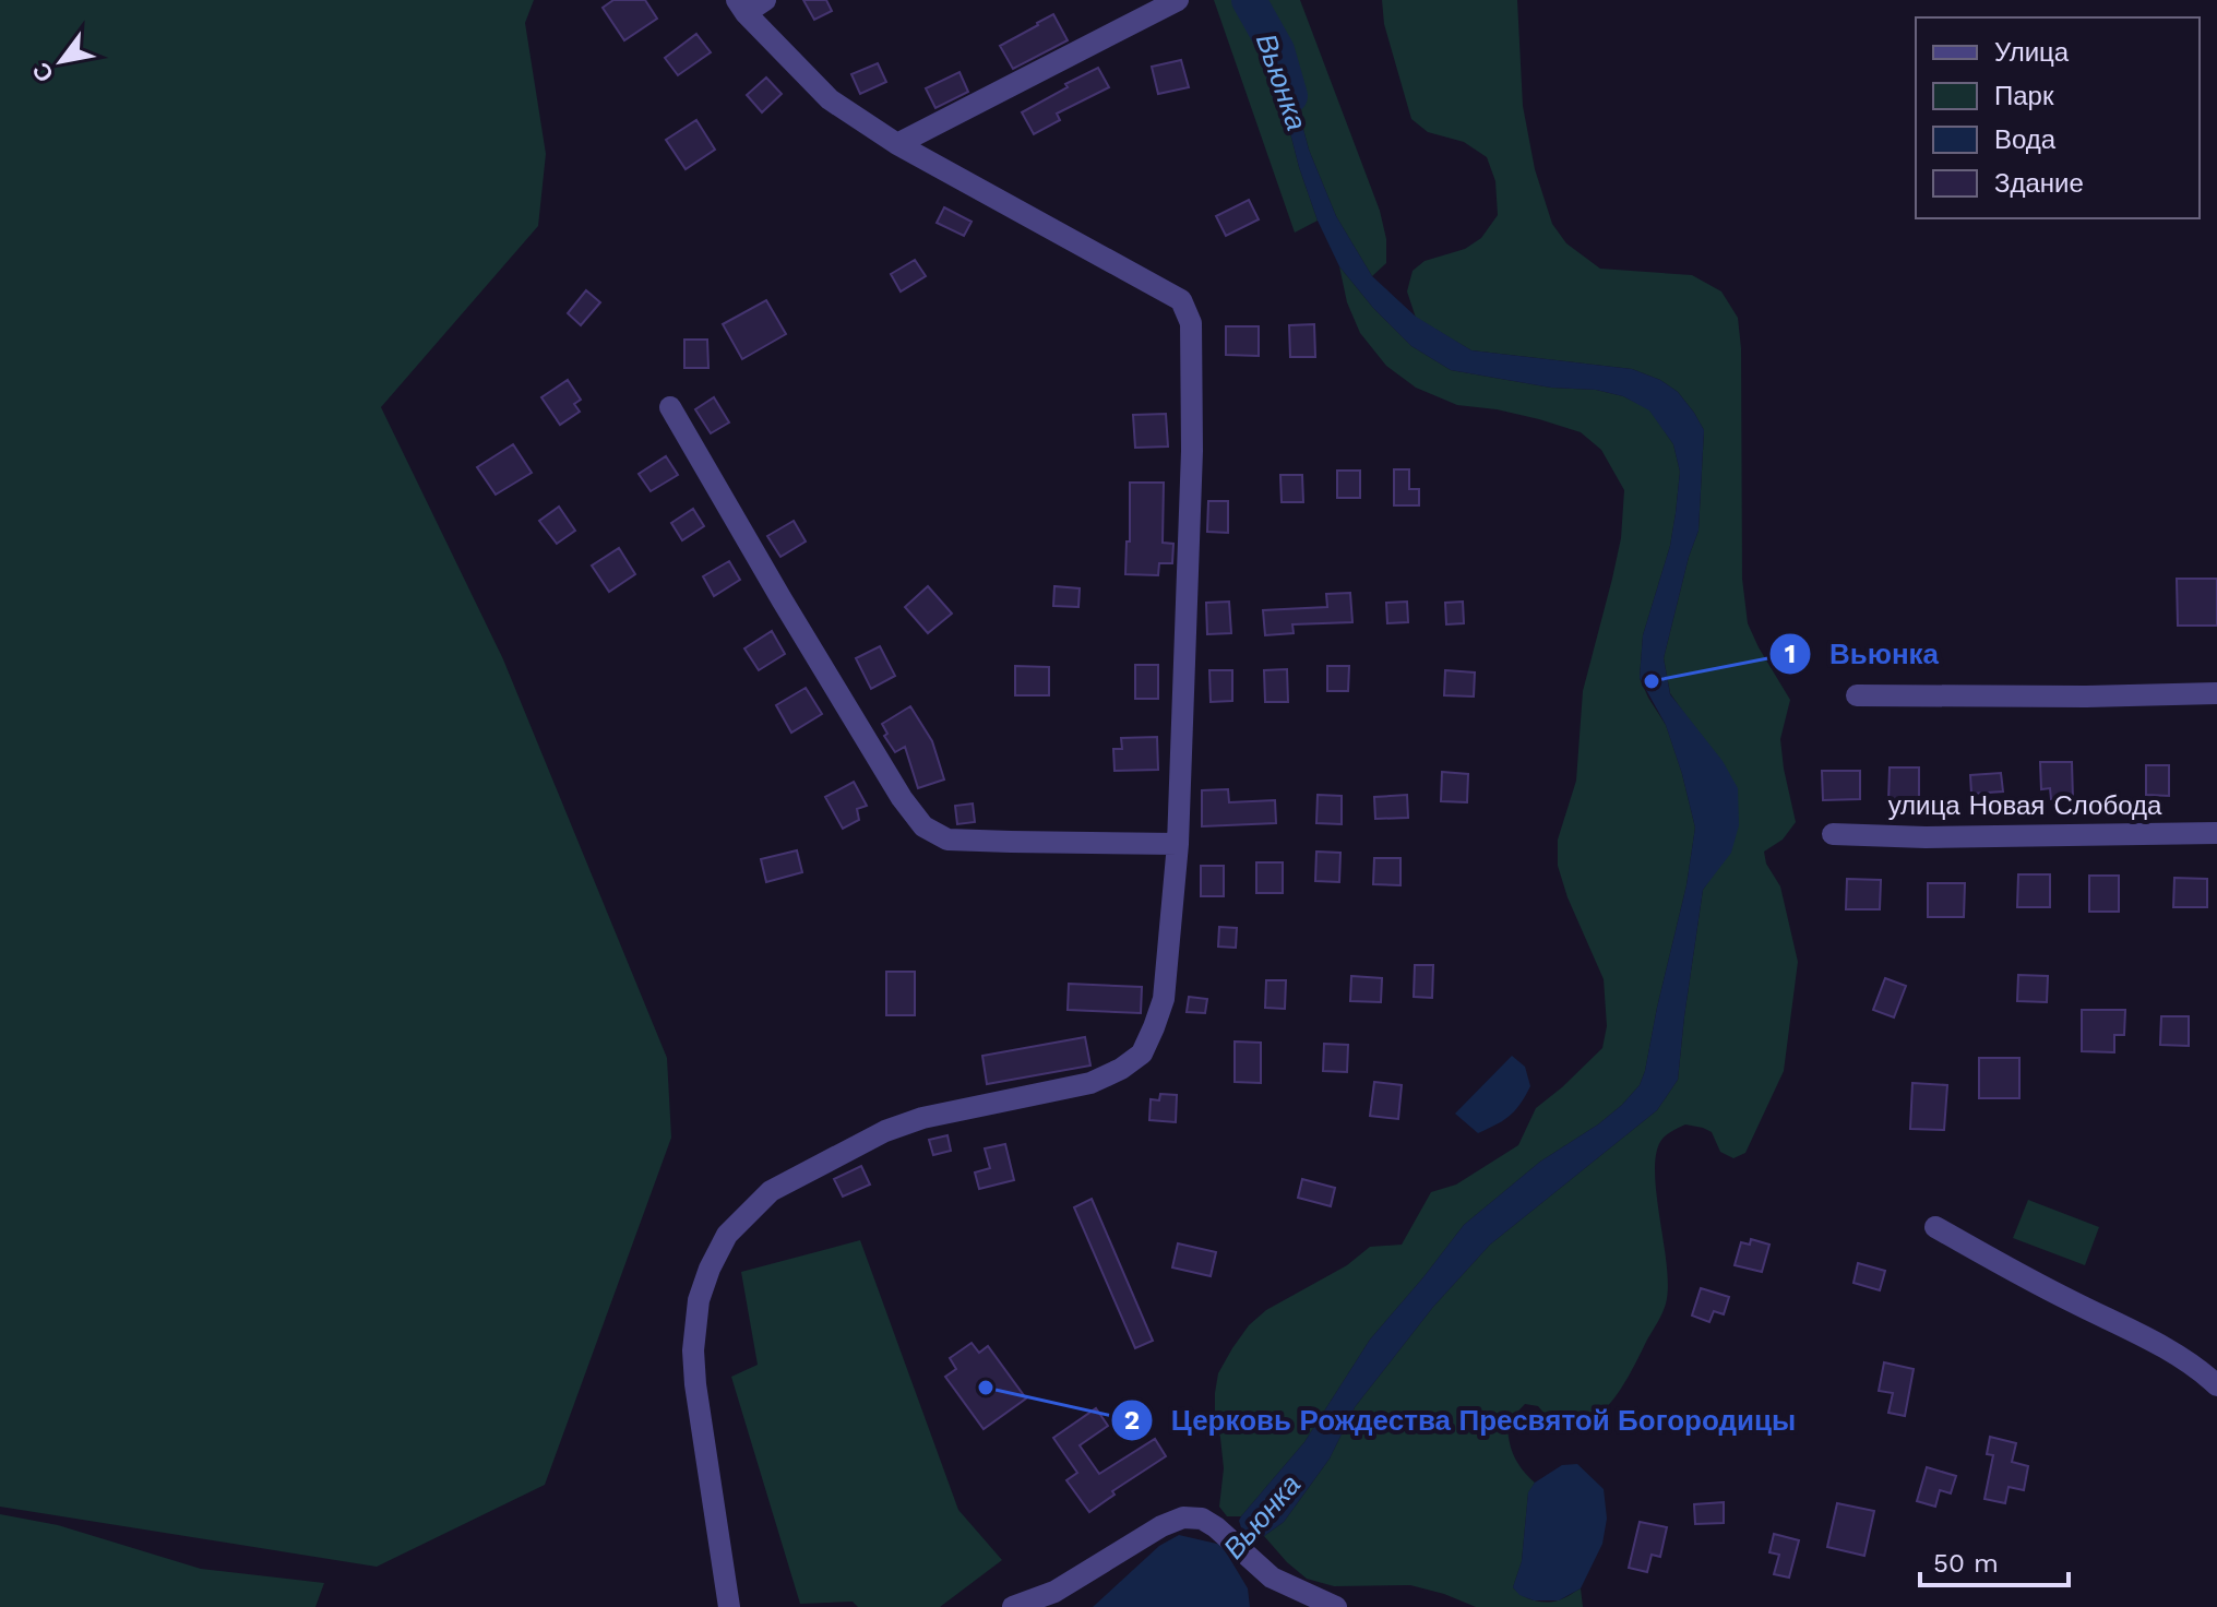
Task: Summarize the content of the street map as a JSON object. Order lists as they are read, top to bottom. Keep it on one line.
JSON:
{"streets":{"street":["улица Новая Слобода"]},"water":["Вьюнка"],"places":["Вьюнка","Церковь Рождества Пресвятой Богородицы"],"legend":["Улица","Парк","Вода","Здание"],"scale_bar":"50 m","north":"bottom left"}
